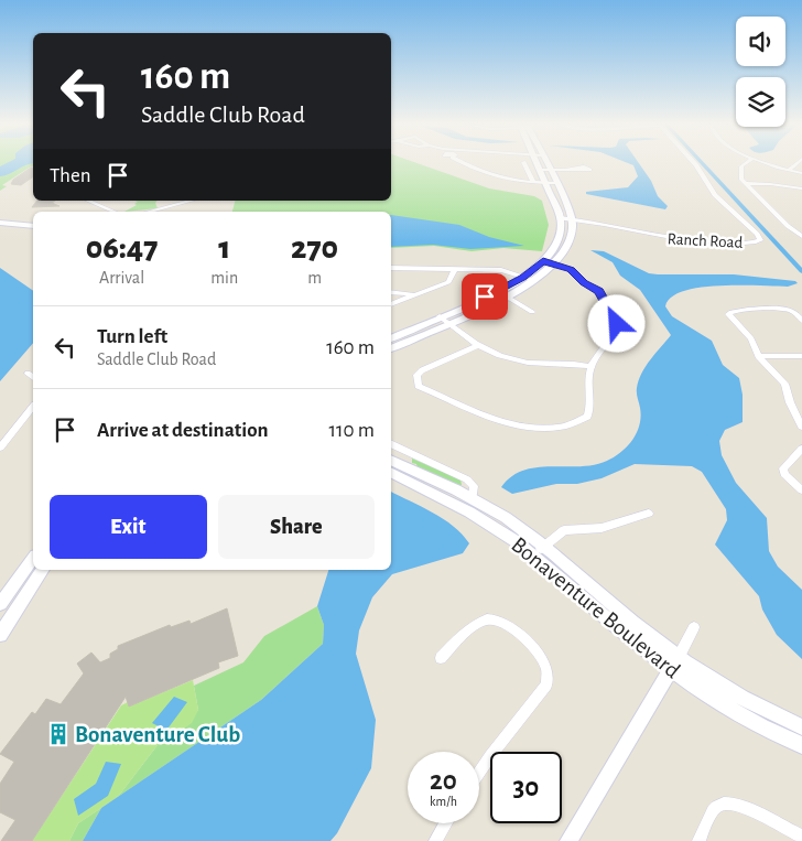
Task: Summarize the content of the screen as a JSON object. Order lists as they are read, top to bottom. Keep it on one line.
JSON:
{"streets":{"street":["Ranch Road","Bonaventure Boulevard"]},"places":{"building":["Bonaventure Club"]},"page":{"turn":["160 m","Saddle Club Road"],"then":"Then","eta":["06:47","Arrival","1","min","270","m"],"list":[{"name":"Turn left","note":"Saddle Club Road","value":"160 m"},{"name":"Arrive at destination","value":"110 m"}],"buttons":["Exit","Share"],"speed":"20 km/h","limit":"30"}}
